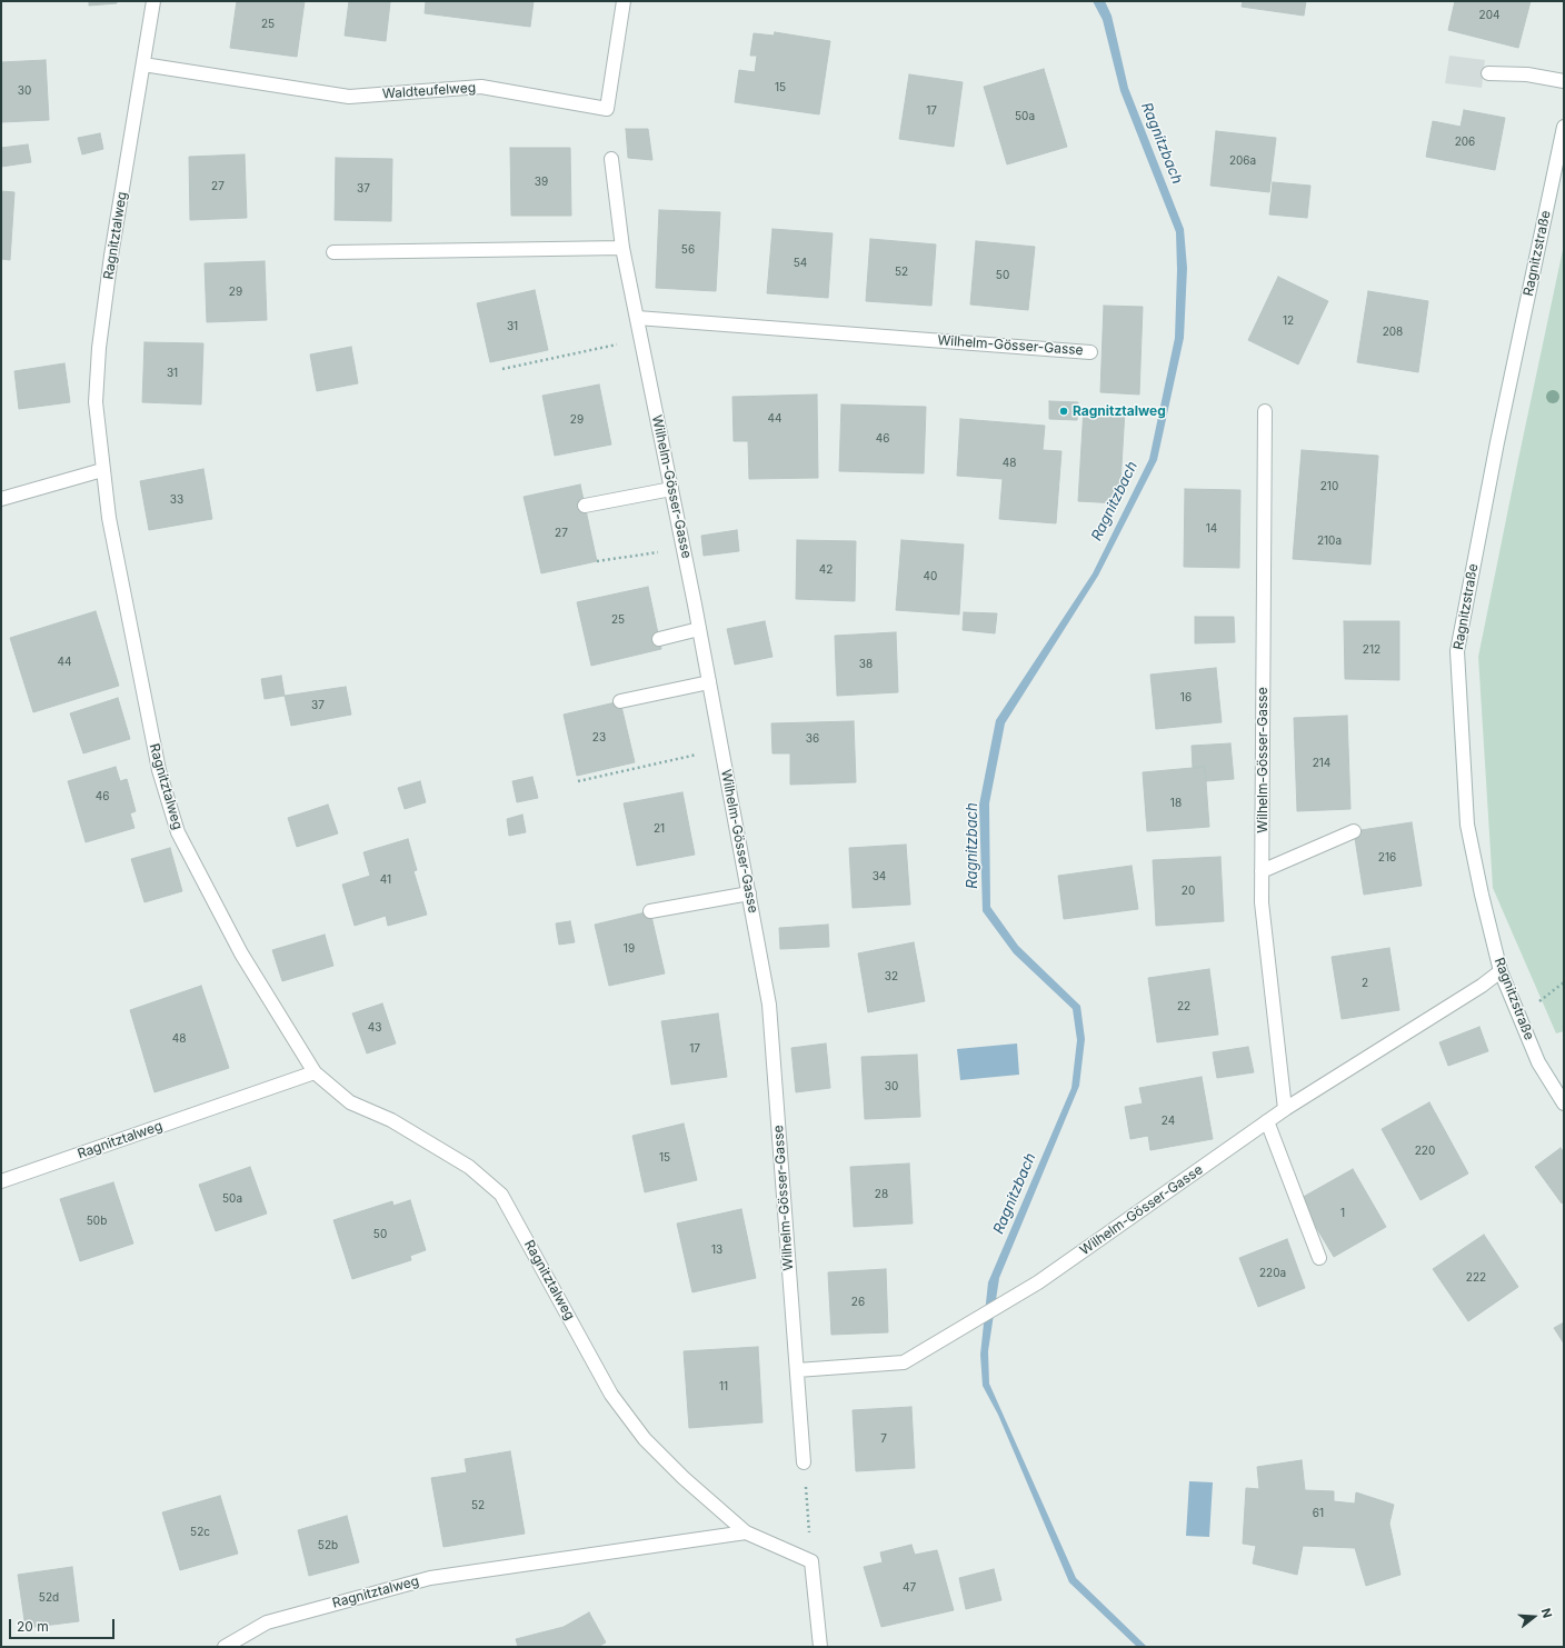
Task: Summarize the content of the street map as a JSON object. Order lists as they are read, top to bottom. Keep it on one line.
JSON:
{"streets":{"street":["Waldteufelweg","Ragnitztalweg","Ragnitzstraße","Wilhelm-Gösser-Gasse"]},"crossings":[["Waldteufelweg","Ragnitztalweg"],["Ragnitzstraße","Wilhelm-Gösser-Gasse"]],"water":["Ragnitzbach"],"places":["Ragnitztalweg"],"house_numbers":["204","25","15","30","17","50a","206","206a","39","27","37","56","54","52","50","29","12","31","208","31","44","29","46","48","210","33","14","27","210a","42","40","25","212","44","38","16","37","23","36","214","46","18","21","216","34","41","20","19","32","2","22","43","48","17","30","24","220","15","28","50a","1","50b","50","13","220a","222","26","11","7","52","61","52c","52b","47","52d"],"scale_bar":"20 m","north":"right"}
